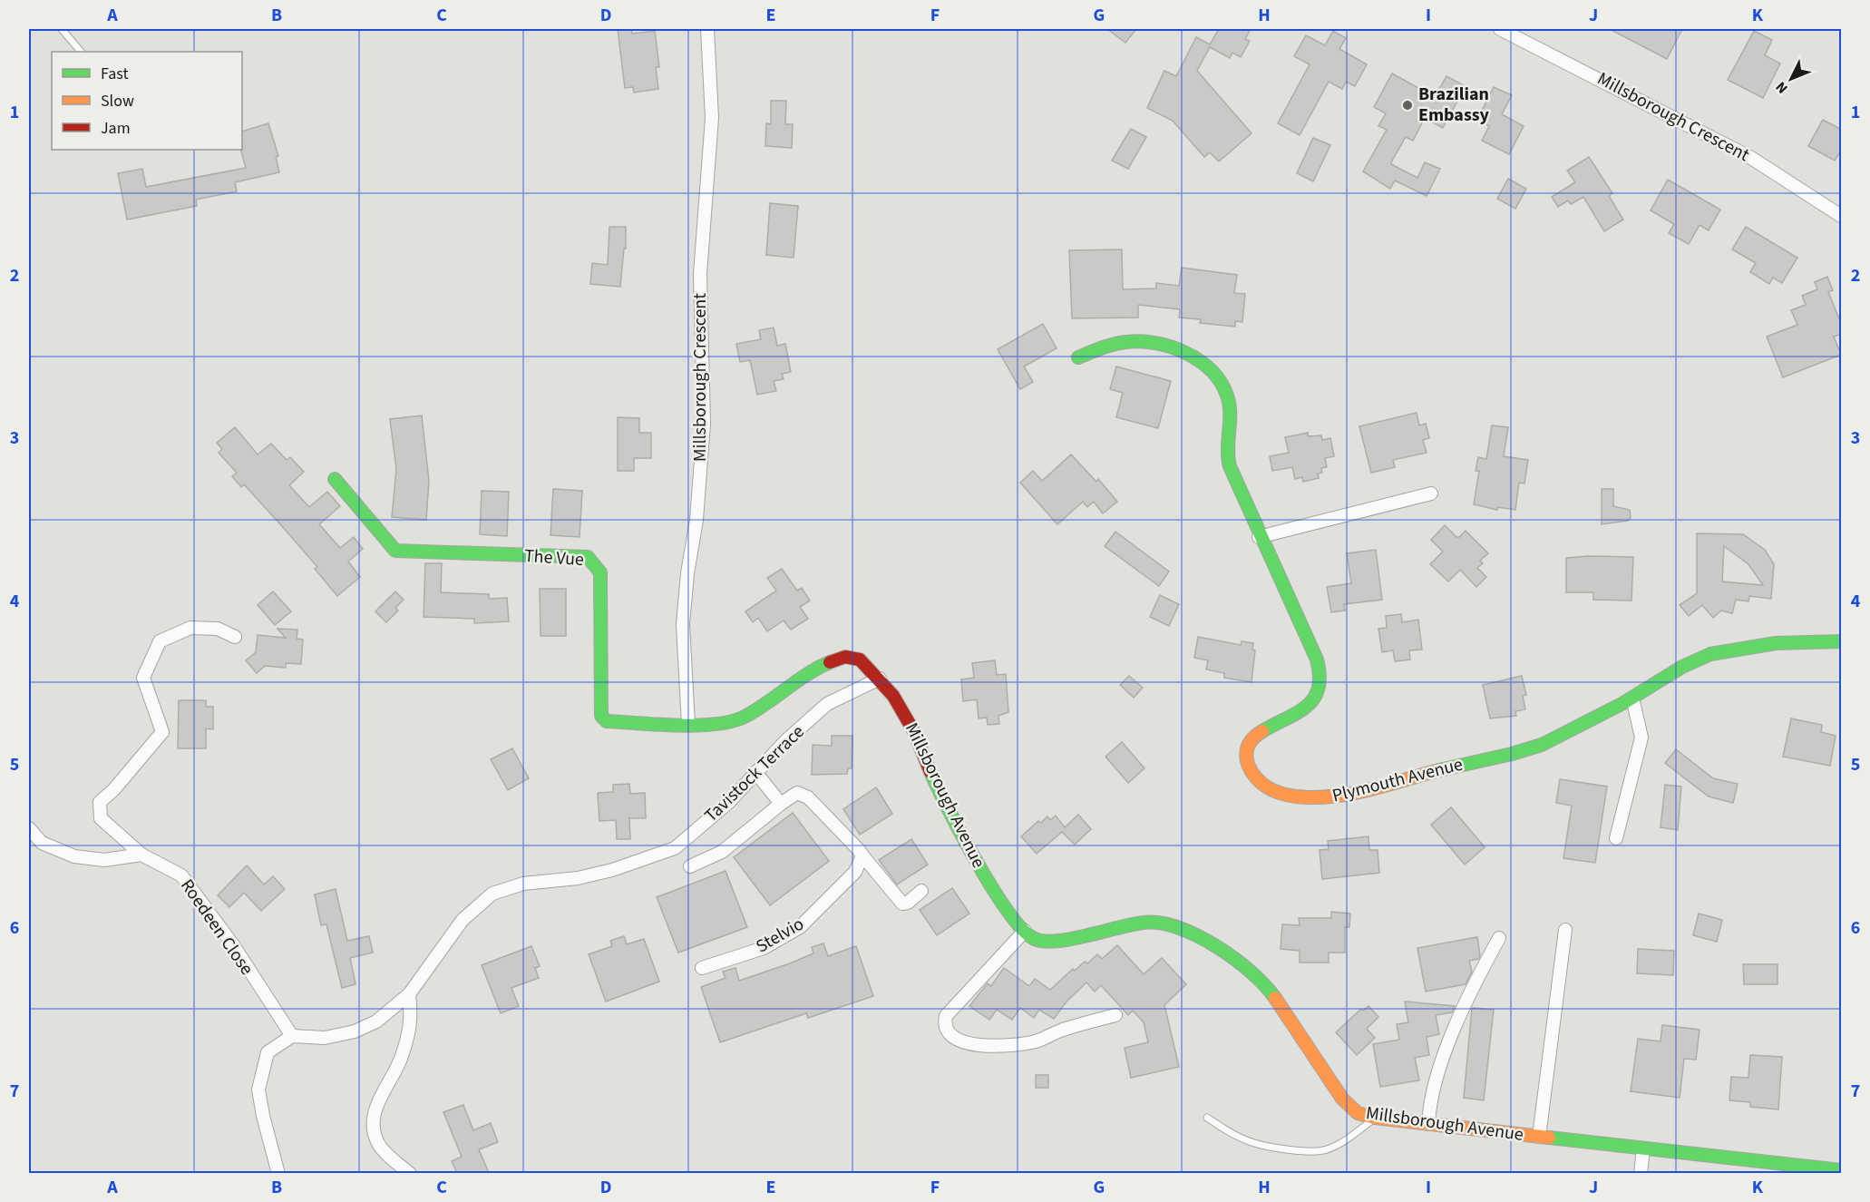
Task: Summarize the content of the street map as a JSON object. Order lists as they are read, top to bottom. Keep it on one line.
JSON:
{"streets":{"street":["Millsborough Crescent","The Vue","Tavistock Terrace","Plymouth Avenue","Millsborough Avenue","Roedeen Close","Stelvio"]},"crossings":[["Millsborough Crescent","The Vue"],["Millsborough Crescent","Millsborough Avenue"],["The Vue","Millsborough Avenue"],["Tavistock Terrace","Millsborough Avenue"],["Tavistock Terrace","Roedeen Close"]],"places":["Brazilian Embassy"],"legend":["Fast","Slow","Jam"],"north":"bottom left","grid":{"columns":["A","B","C","D","E","F","G","H","I","J","K"],"rows":["1","2","3","4","5","6","7"]}}
